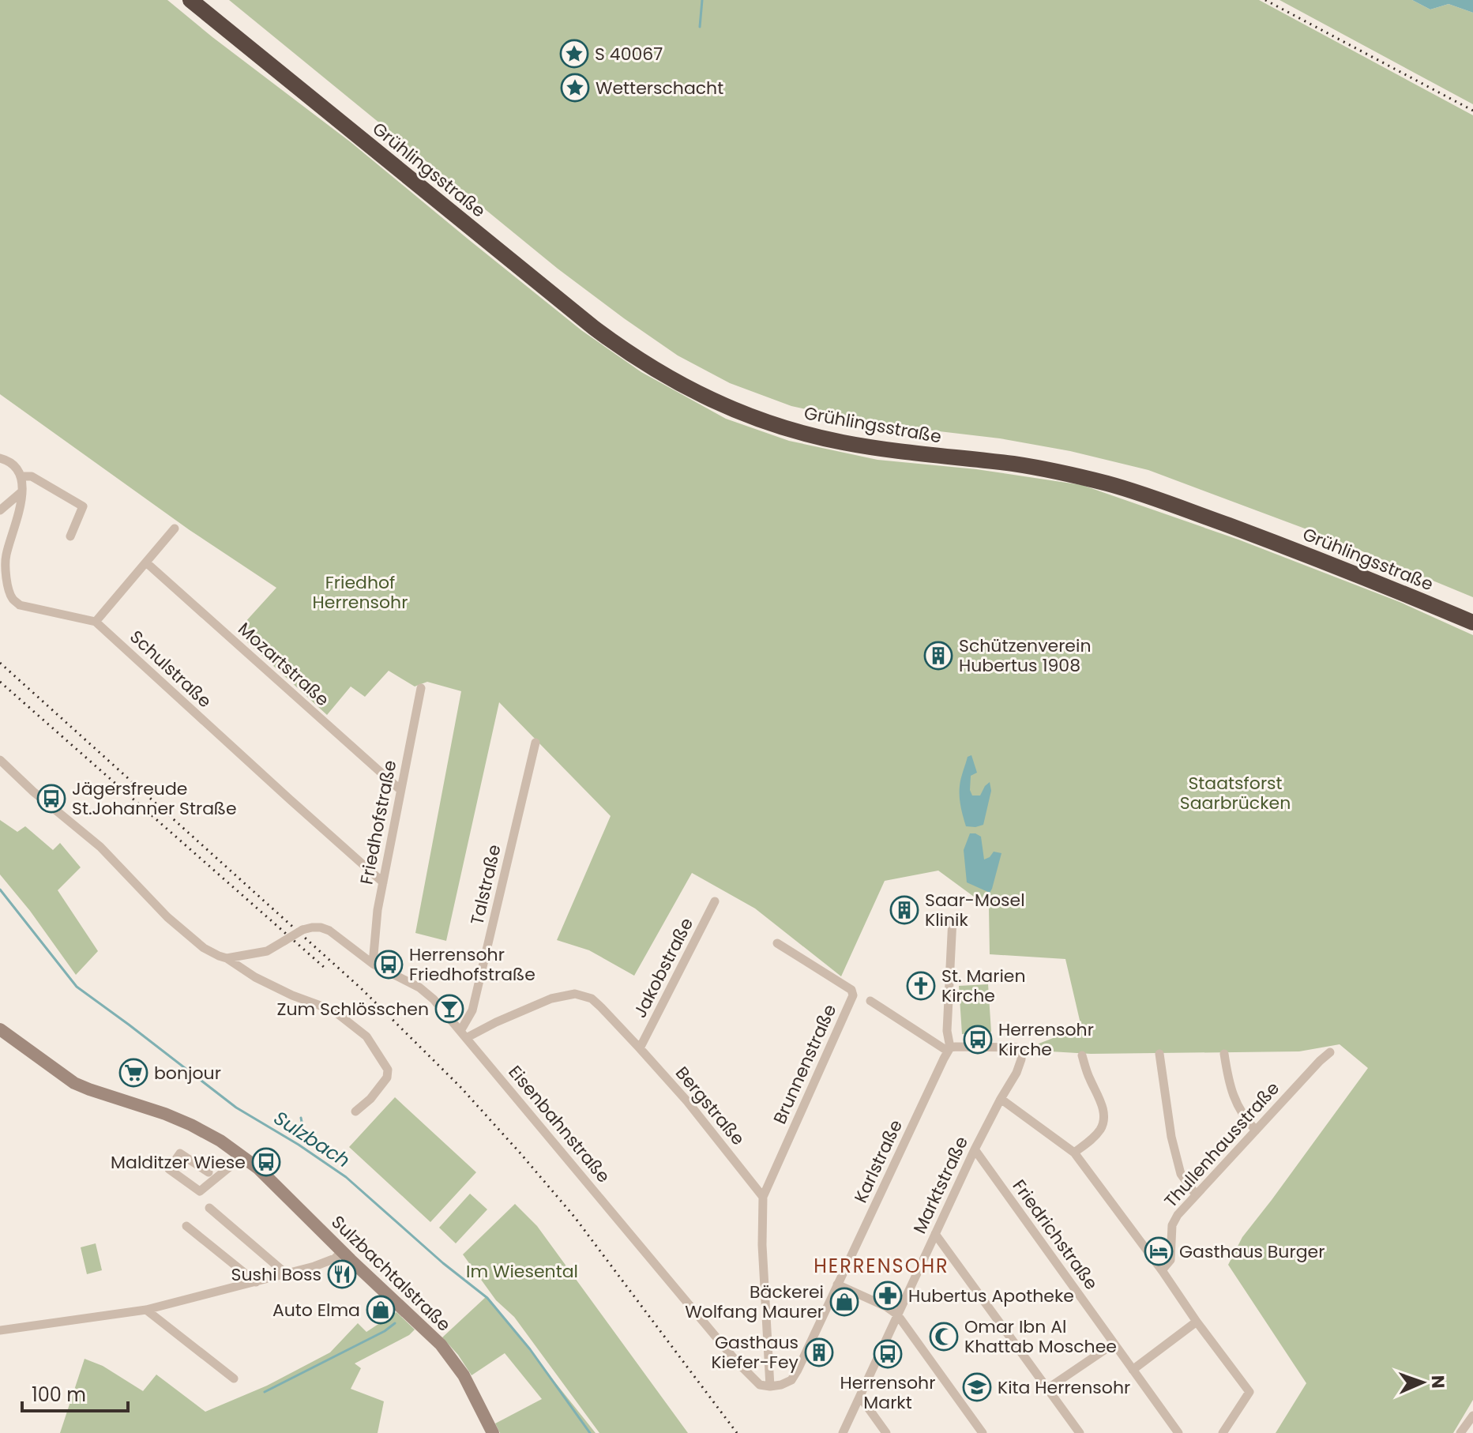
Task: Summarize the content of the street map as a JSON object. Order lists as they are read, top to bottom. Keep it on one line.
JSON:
{"streets":{"highway":["Grühlingsstraße"],"main road":["Sulzbachtalstraße"],"street":["Mozartstraße","Schulstraße","Friedhofstraße","Talstraße","Jakobstraße","Brunnenstraße","Bergstraße","Eisenbahnstraße","Thullenhausstraße","Karlstraße","Marktstraße","Friedrichstraße"]},"crossings":[["Mozartstraße","Friedhofstraße"],["Schulstraße","Friedhofstraße"],["Friedhofstraße","Eisenbahnstraße"],["Talstraße","Bergstraße"],["Talstraße","Eisenbahnstraße"],["Jakobstraße","Bergstraße"],["Brunnenstraße","Bergstraße"],["Bergstraße","Eisenbahnstraße"],["Eisenbahnstraße","Karlstraße"],["Karlstraße","Marktstraße"],["Marktstraße","Friedrichstraße"]],"districts":["HERRENSOHR"],"water":["Sulzbach"],"parks":["Friedhof Herrensohr","Staatsforst Saarbrücken","Im Wiesental"],"places":{"place":["S 40067","Wetterschacht"],"building":["Schützenverein Hubertus 1908","Saar-Mosel Klinik","Gasthaus Kiefer-Fey"],"bus stop":["Jägersfreude St.Johanner Straße","Herrensohr Friedhofstraße","Herrensohr Kirche","Malditzer Wiese","Herrensohr Markt"],"church":["St. Marien Kirche"],"bar":["Zum Schlösschen"],"supermarket":["bonjour"],"hotel":["Gasthaus Burger"],"restaurant":["Sushi Boss"],"pharmacy":["Hubertus Apotheke"],"shop":["Bäckerei Wolfang Maurer","Auto Elma"],"mosque":["Omar Ibn Al Khattab Moschee"],"school or university":["Kita Herrensohr"]},"scale_bar":"100 m","north":"right"}
